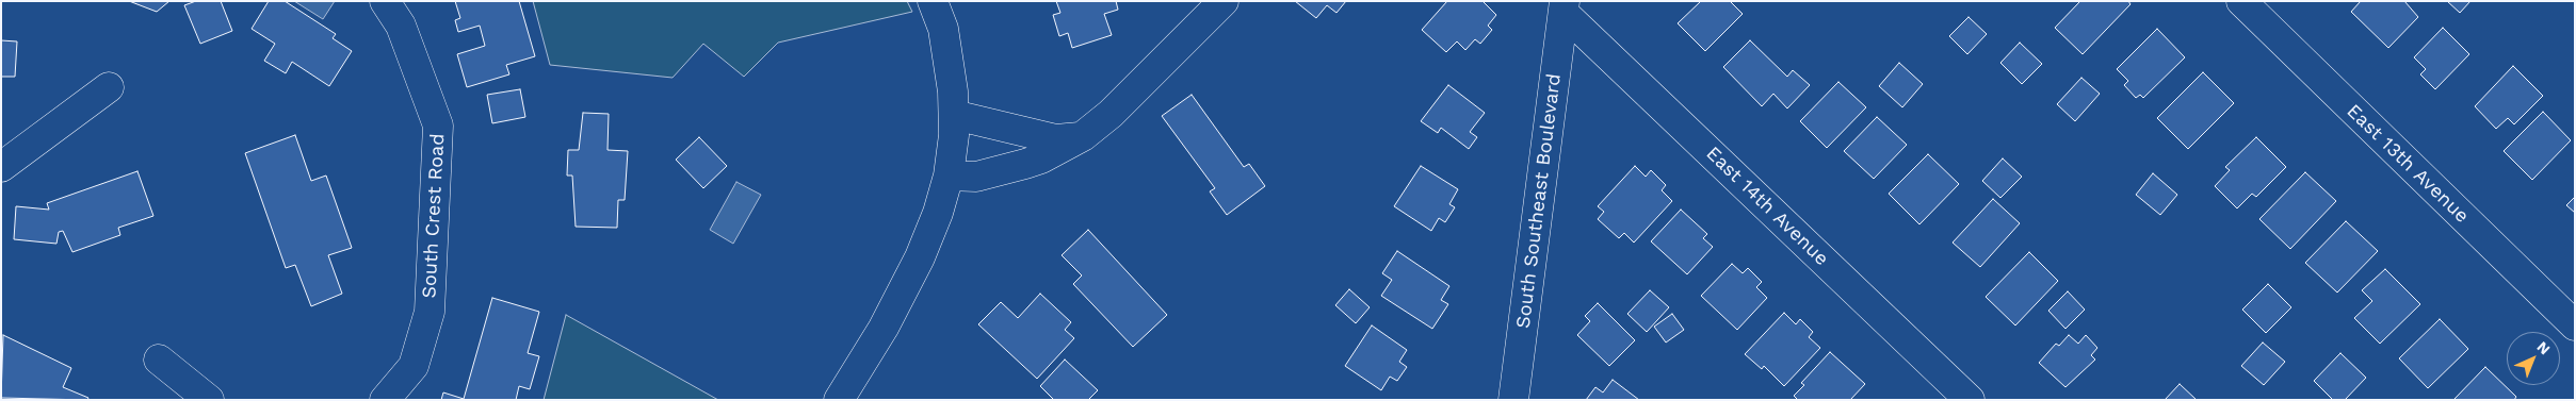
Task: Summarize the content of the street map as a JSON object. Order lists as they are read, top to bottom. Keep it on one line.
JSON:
{"streets":{"street":["East 13th Avenue","South Southeast Boulevard","East 14th Avenue","South Crest Road"]},"crossings":[["South Southeast Boulevard","East 14th Avenue"]],"north":"top right"}
